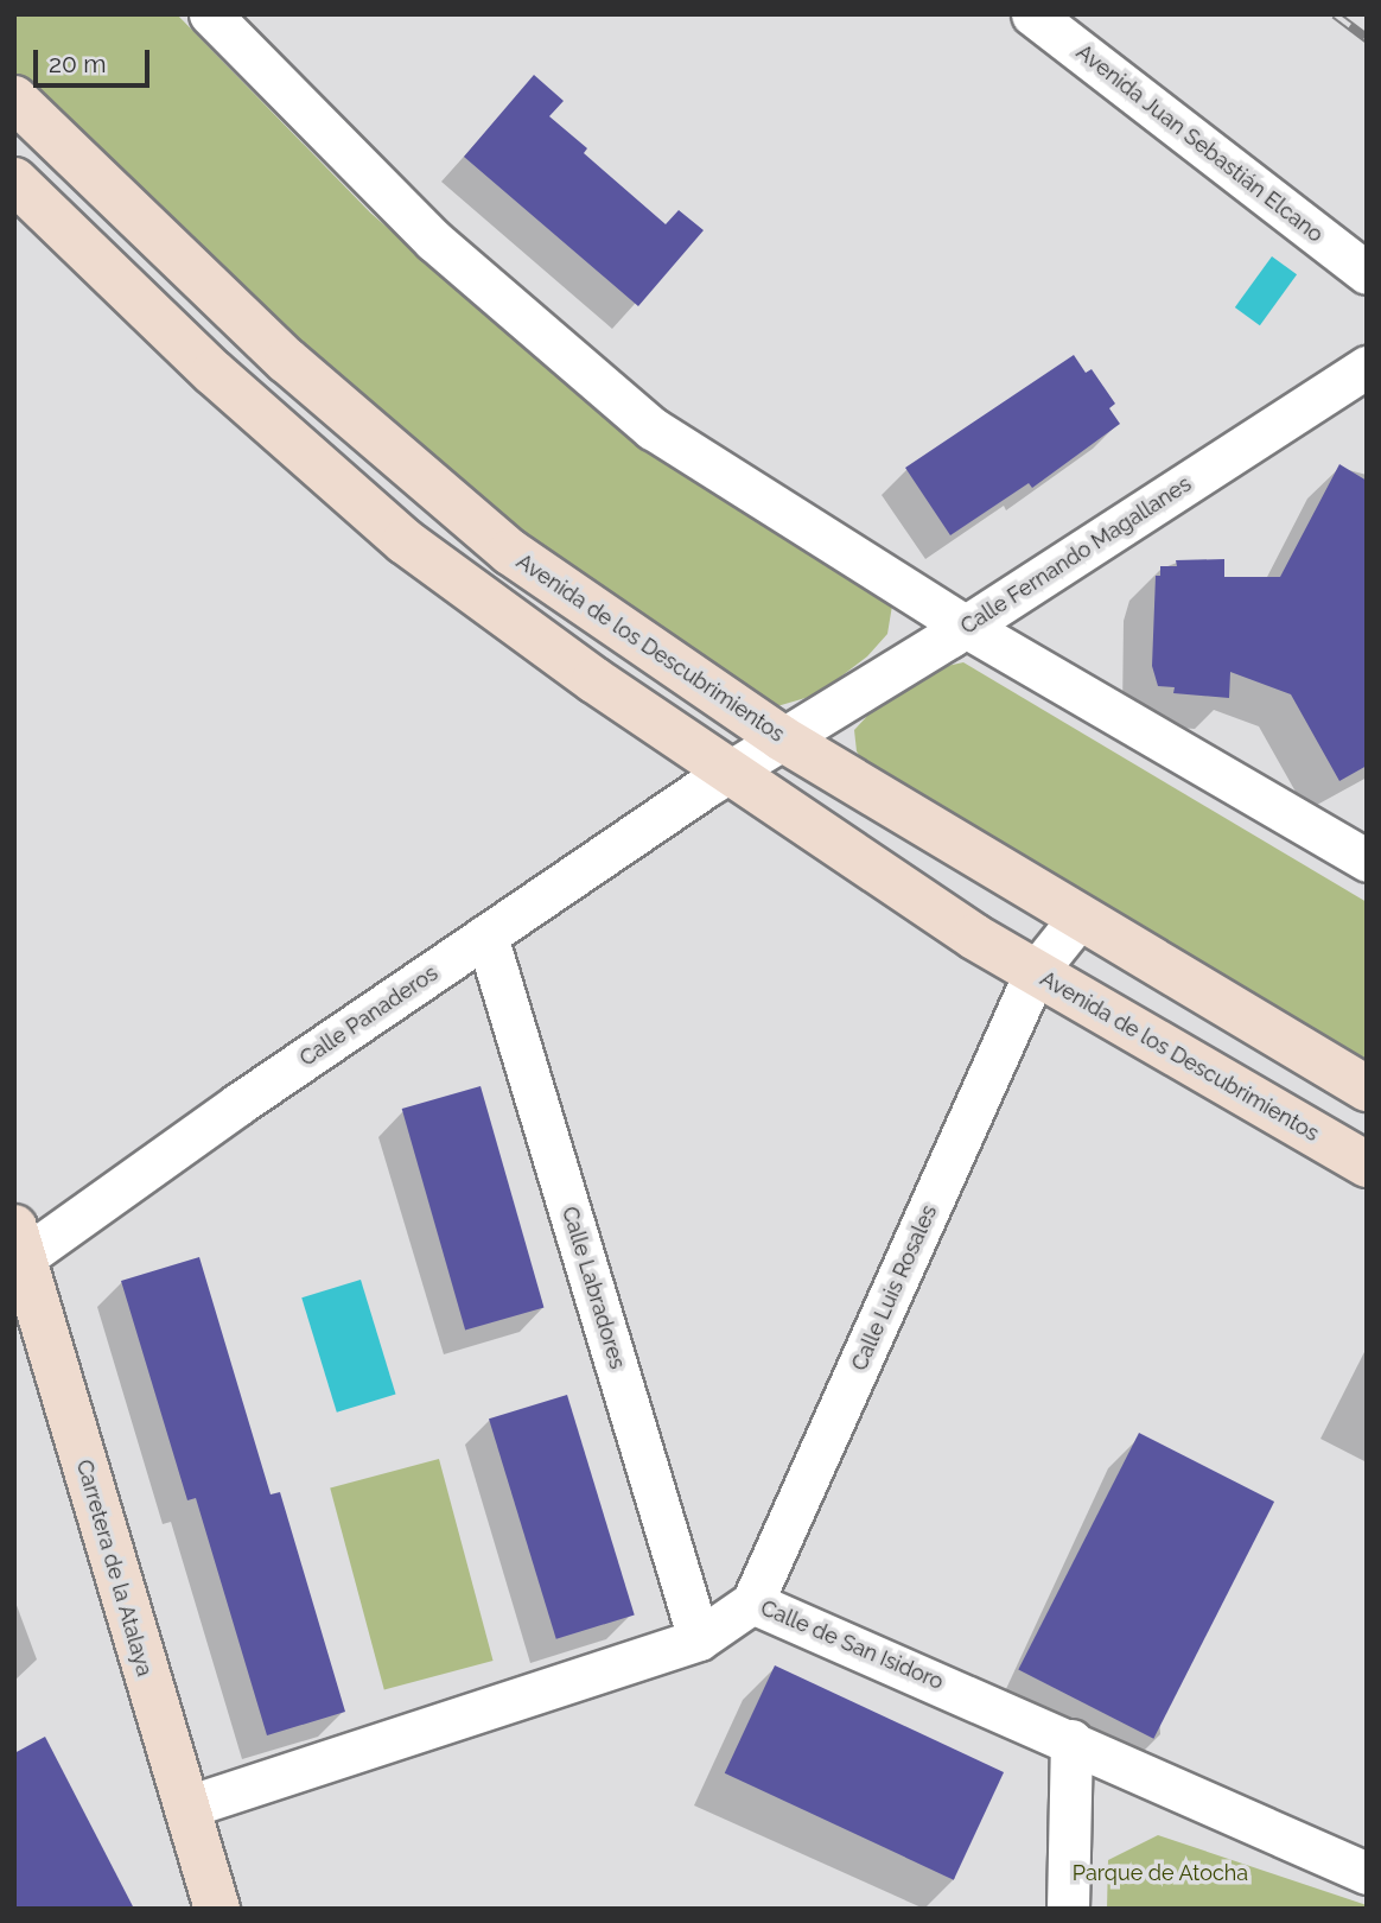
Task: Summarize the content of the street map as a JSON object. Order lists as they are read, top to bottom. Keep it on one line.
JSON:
{"streets":{"street":["Avenida Juan Sebastián Elcano","Calle Fernando Magallanes","Avenida de los Descubrimientos","Calle Panaderos","Calle Labradores","Calle Luis Rosales","Carretera de la Atalaya","Calle de San Isidoro"]},"crossings":[["Calle Fernando Magallanes","Avenida de los Descubrimientos"],["Calle Fernando Magallanes","Calle Panaderos"],["Avenida de los Descubrimientos","Calle Panaderos"],["Avenida de los Descubrimientos","Calle Luis Rosales"],["Calle Panaderos","Calle Labradores"],["Calle Panaderos","Carretera de la Atalaya"],["Calle Labradores","Calle de San Isidoro"],["Calle Luis Rosales","Calle de San Isidoro"],["Carretera de la Atalaya","Calle de San Isidoro"]],"parks":["Parque de Atocha"],"scale_bar":"20 m"}
